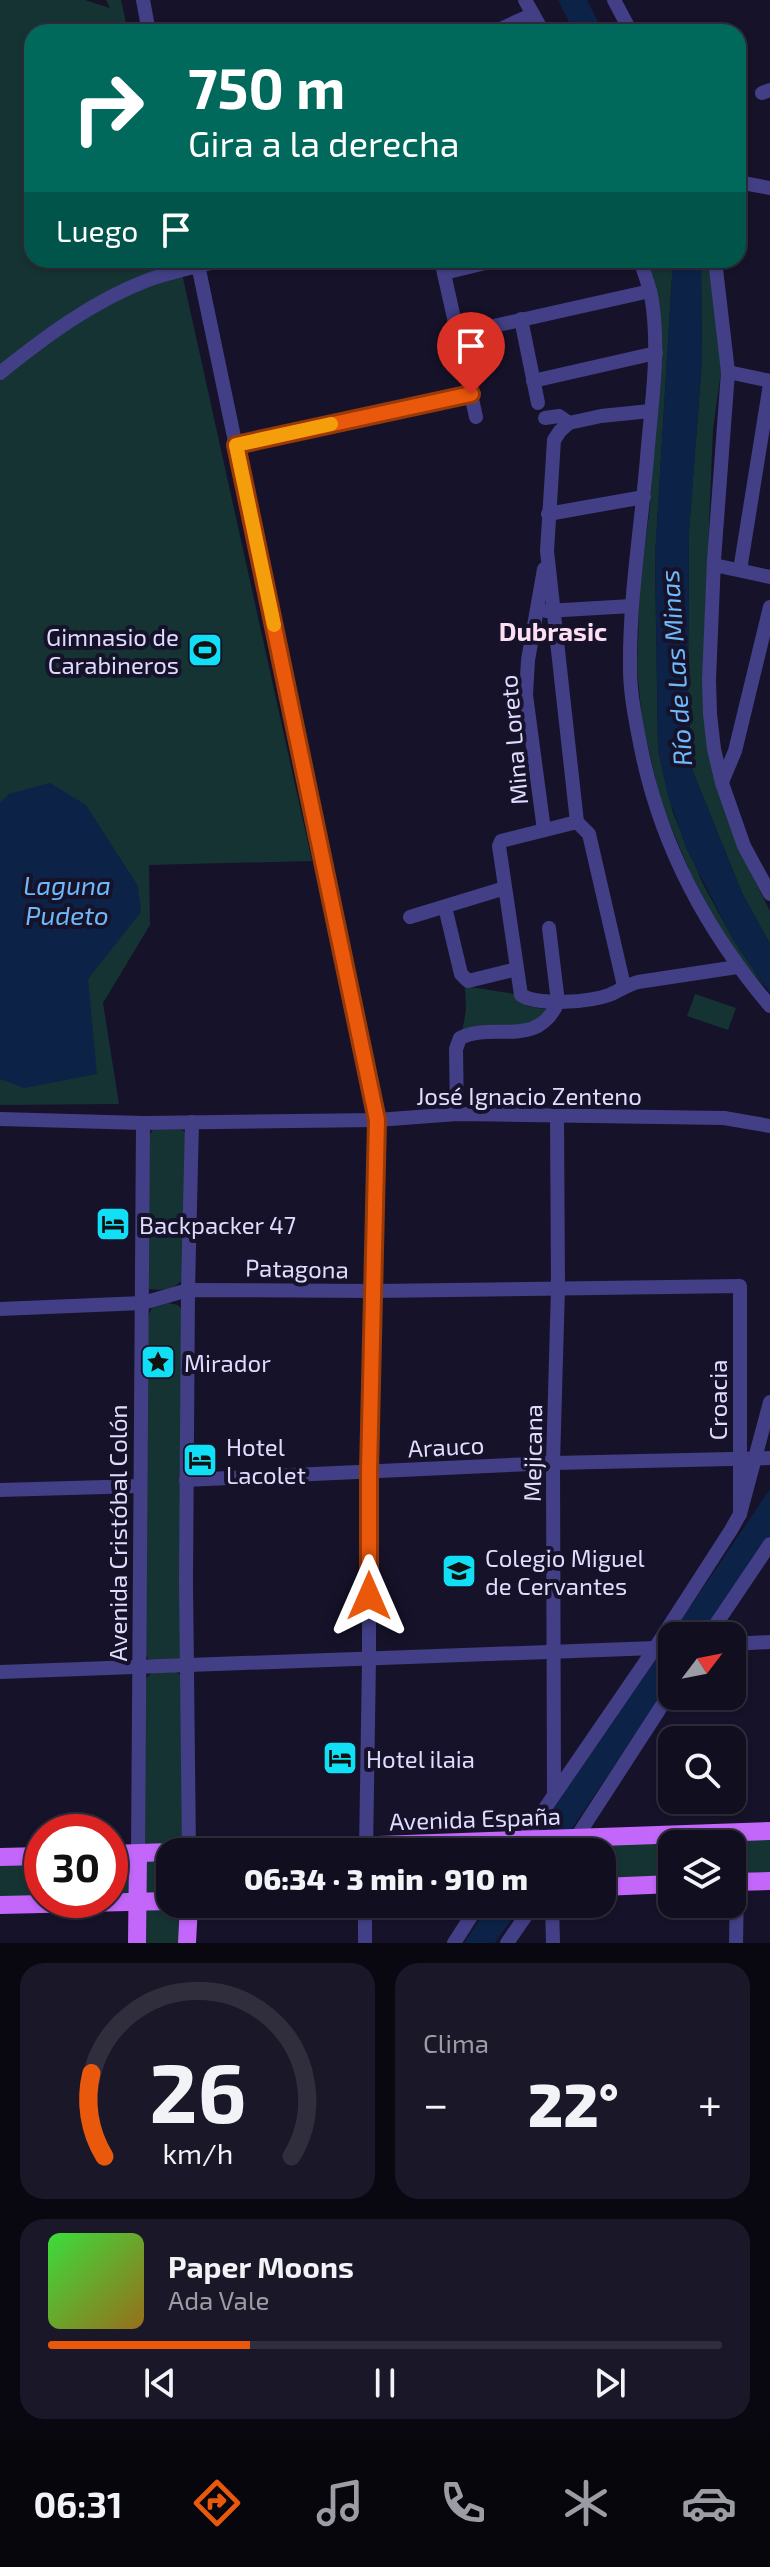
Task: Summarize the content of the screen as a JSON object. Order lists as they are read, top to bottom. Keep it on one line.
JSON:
{"streets":{"main road":["Avenida Cristóbal Colón","Avenida España"],"street":["Mina Loreto","José Ignacio Zenteno","Patagona","Croacia","Arauco","Mejicana"]},"crossings":[["José Ignacio Zenteno","Mejicana"],["José Ignacio Zenteno","Avenida Cristóbal Colón"],["Patagona","Croacia"],["Patagona","Mejicana"],["Patagona","Avenida Cristóbal Colón"],["Croacia","Arauco"],["Arauco","Mejicana"]],"districts":["Dubrasic"],"water":["Río de Las Minas","Laguna Pudeto"],"places":{"sports":["Gimnasio de Carabineros"],"hotel":["Backpacker 47","Hotel Lacolet","Hotel ilaia"],"place":["Mirador"],"school or university":["Colegio Miguel de Cervantes"]},"north":"top right","page":{"turn":["750 m","Gira a la derecha"],"then":"Luego","limit":"30","trip":"06:34 · 3 min · 910 m","tile":"Clima","heat":["−","22°","+"],"song":["Paper Moons","Ada Vale"],"tabs":"06:31","gauge":["26","km/h"]}}
